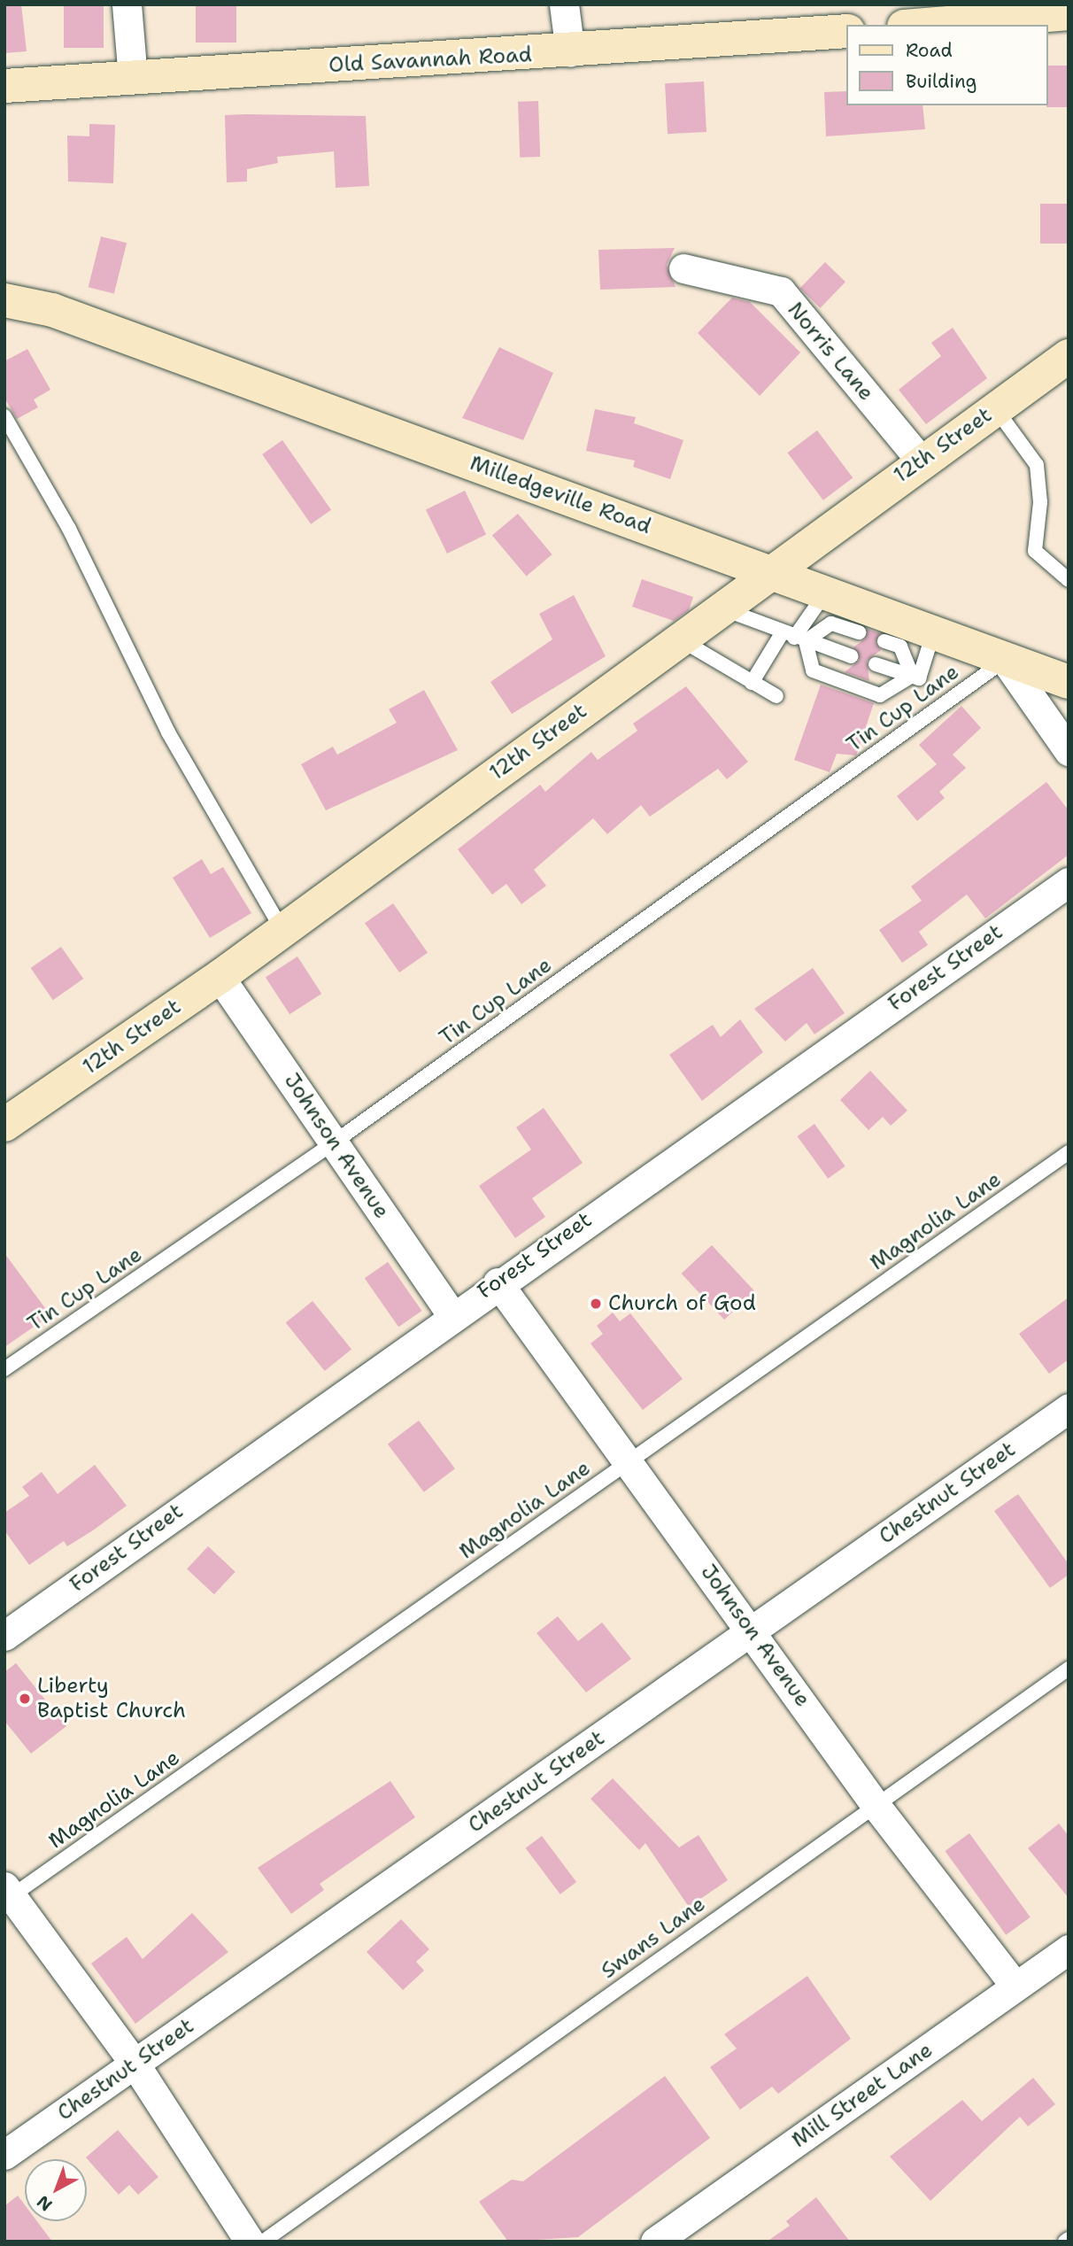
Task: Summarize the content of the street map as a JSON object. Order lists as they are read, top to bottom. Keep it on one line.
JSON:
{"streets":{"street":["Old Savannah Road","Norris Lane","12th Street","Milledgeville Road","Forest Street","Johnson Avenue","Chestnut Street","Mill Street Lane"],"lane":["Tin Cup Lane","Magnolia Lane","Swans Lane"]},"crossings":[["Norris Lane","12th Street"],["12th Street","Milledgeville Road"],["12th Street","Johnson Avenue"],["Milledgeville Road","Tin Cup Lane"],["Tin Cup Lane","Johnson Avenue"],["Forest Street","Johnson Avenue"],["Johnson Avenue","Magnolia Lane"],["Johnson Avenue","Chestnut Street"],["Johnson Avenue","Swans Lane"],["Johnson Avenue","Mill Street Lane"]],"places":["Church of God","Liberty Baptist Church"],"legend":["Road","Building"],"north":"bottom left"}
